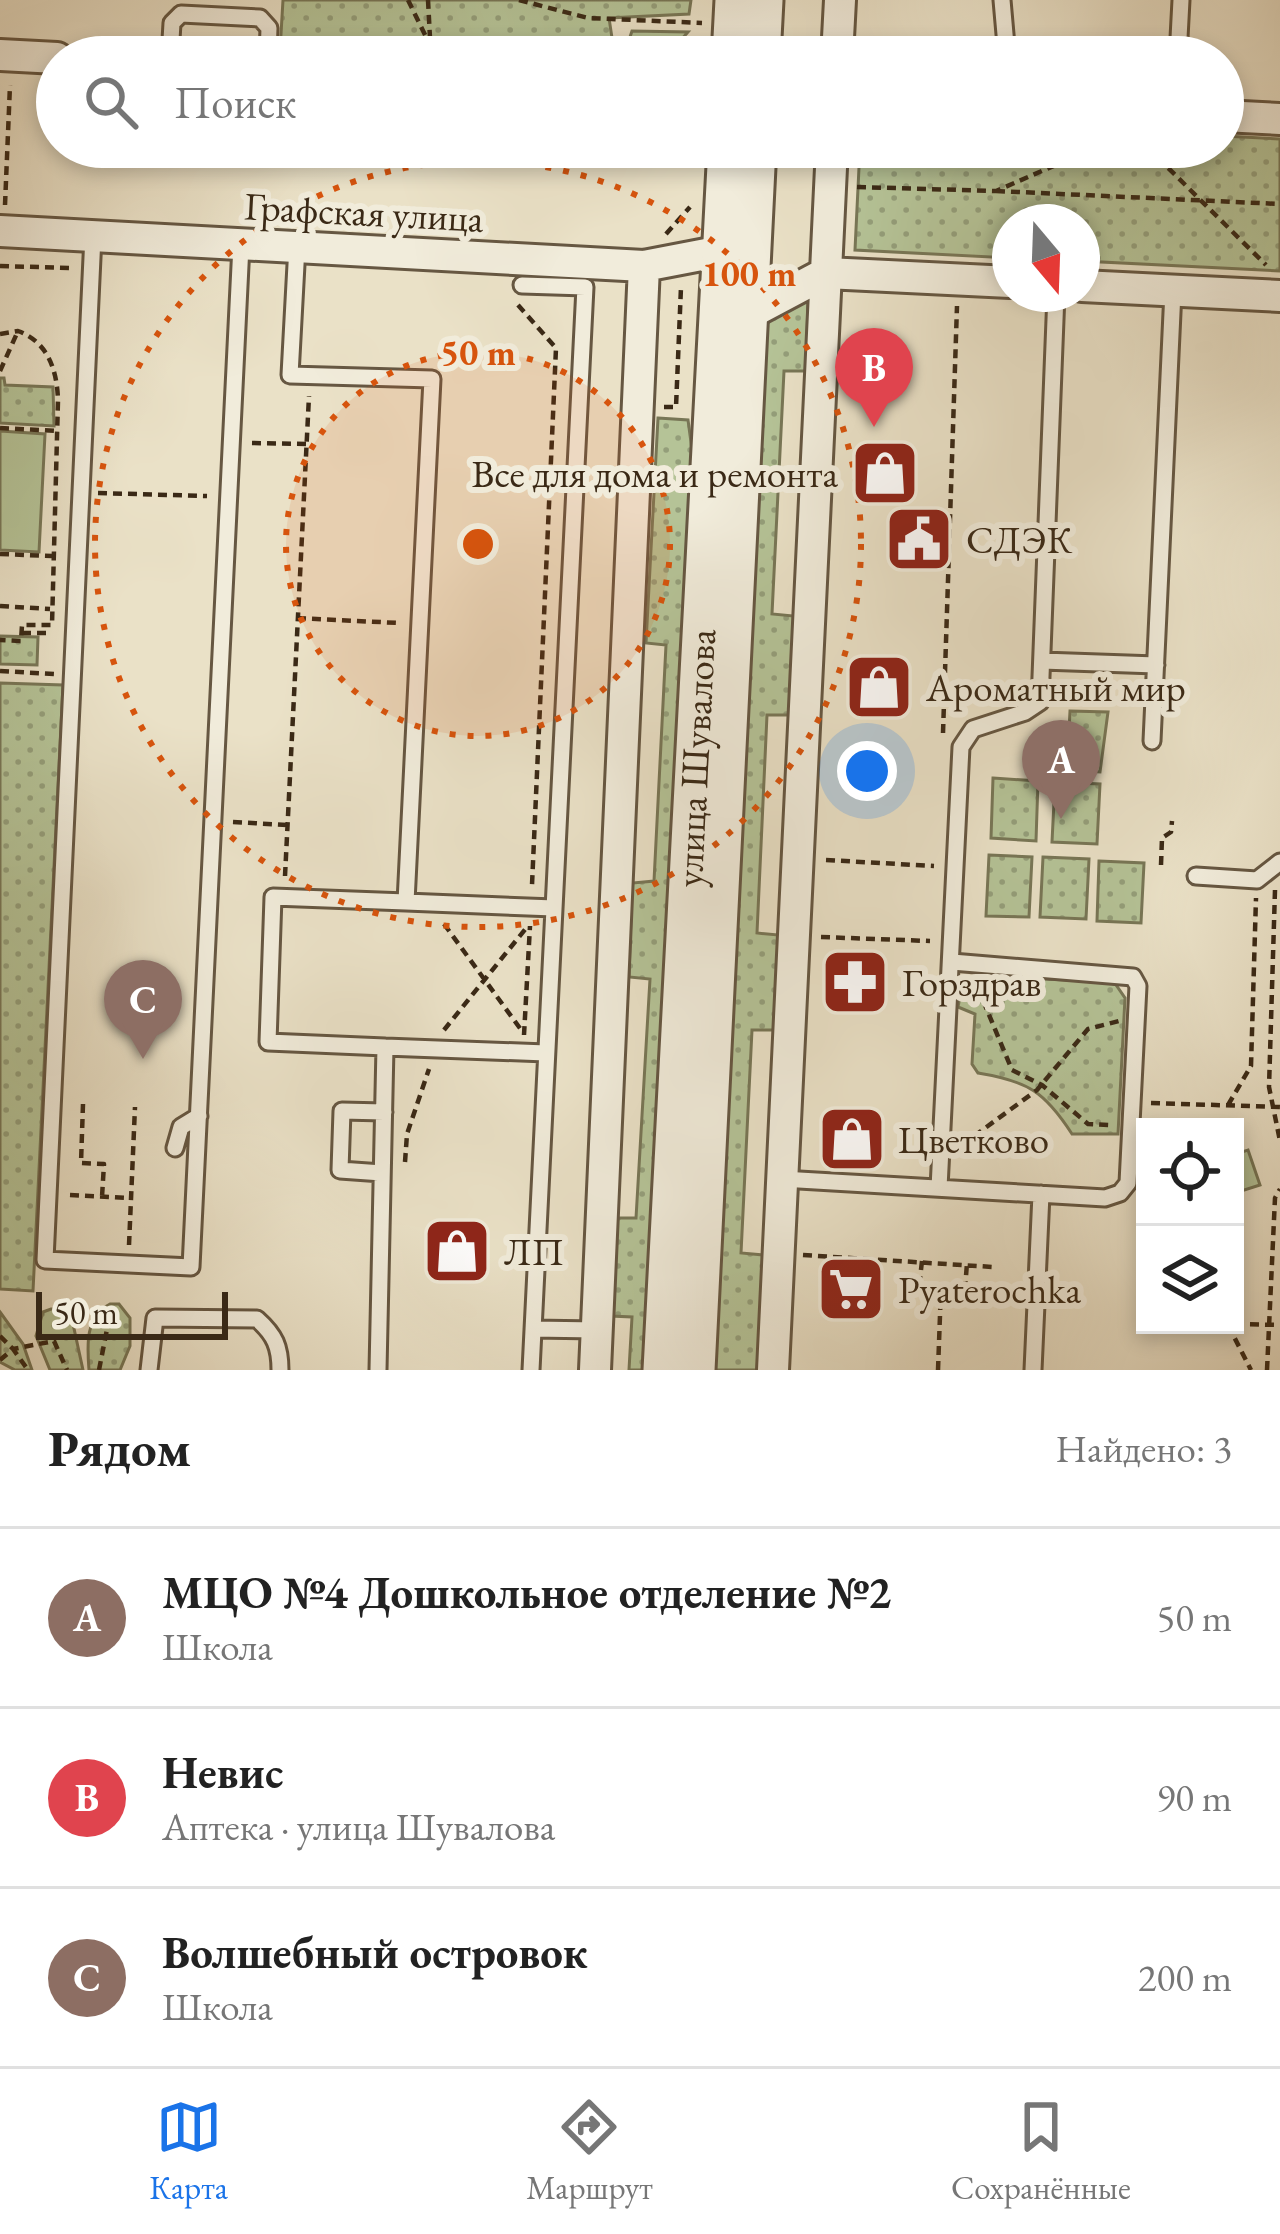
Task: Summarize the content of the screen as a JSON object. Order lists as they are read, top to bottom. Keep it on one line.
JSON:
{"streets":{"street":["Графская улица","улица Шувалова"]},"crossings":[["Графская улица","улица Шувалова"]],"places":{"shop":["Все для дома и ремонта","Ароматный мир","Цветково","ЛП"],"public building":["СДЭК"],"pharmacy":["Горздрав"],"supermarket":["Pyaterochka"]},"scale_bar":"50 m","north":"bottom","page":{"search":"Поиск","pins":["B","A","C"],"scale":"50 m","heading":["Рядом","Найдено: 3"],"list":[{"mark":"A","name":"МЦО №4 Дошкольное отделение №2","note":"Школа","value":"50 m"},{"mark":"B","name":"Невис","note":"Аптека · улица Шувалова","value":"90 m"},{"mark":"C","name":"Волшебный островок","note":"Школа","value":"200 m"}],"nav":["Карта","Маршрут","Сохранённые"]},"rings":["100 m","50 m"]}
